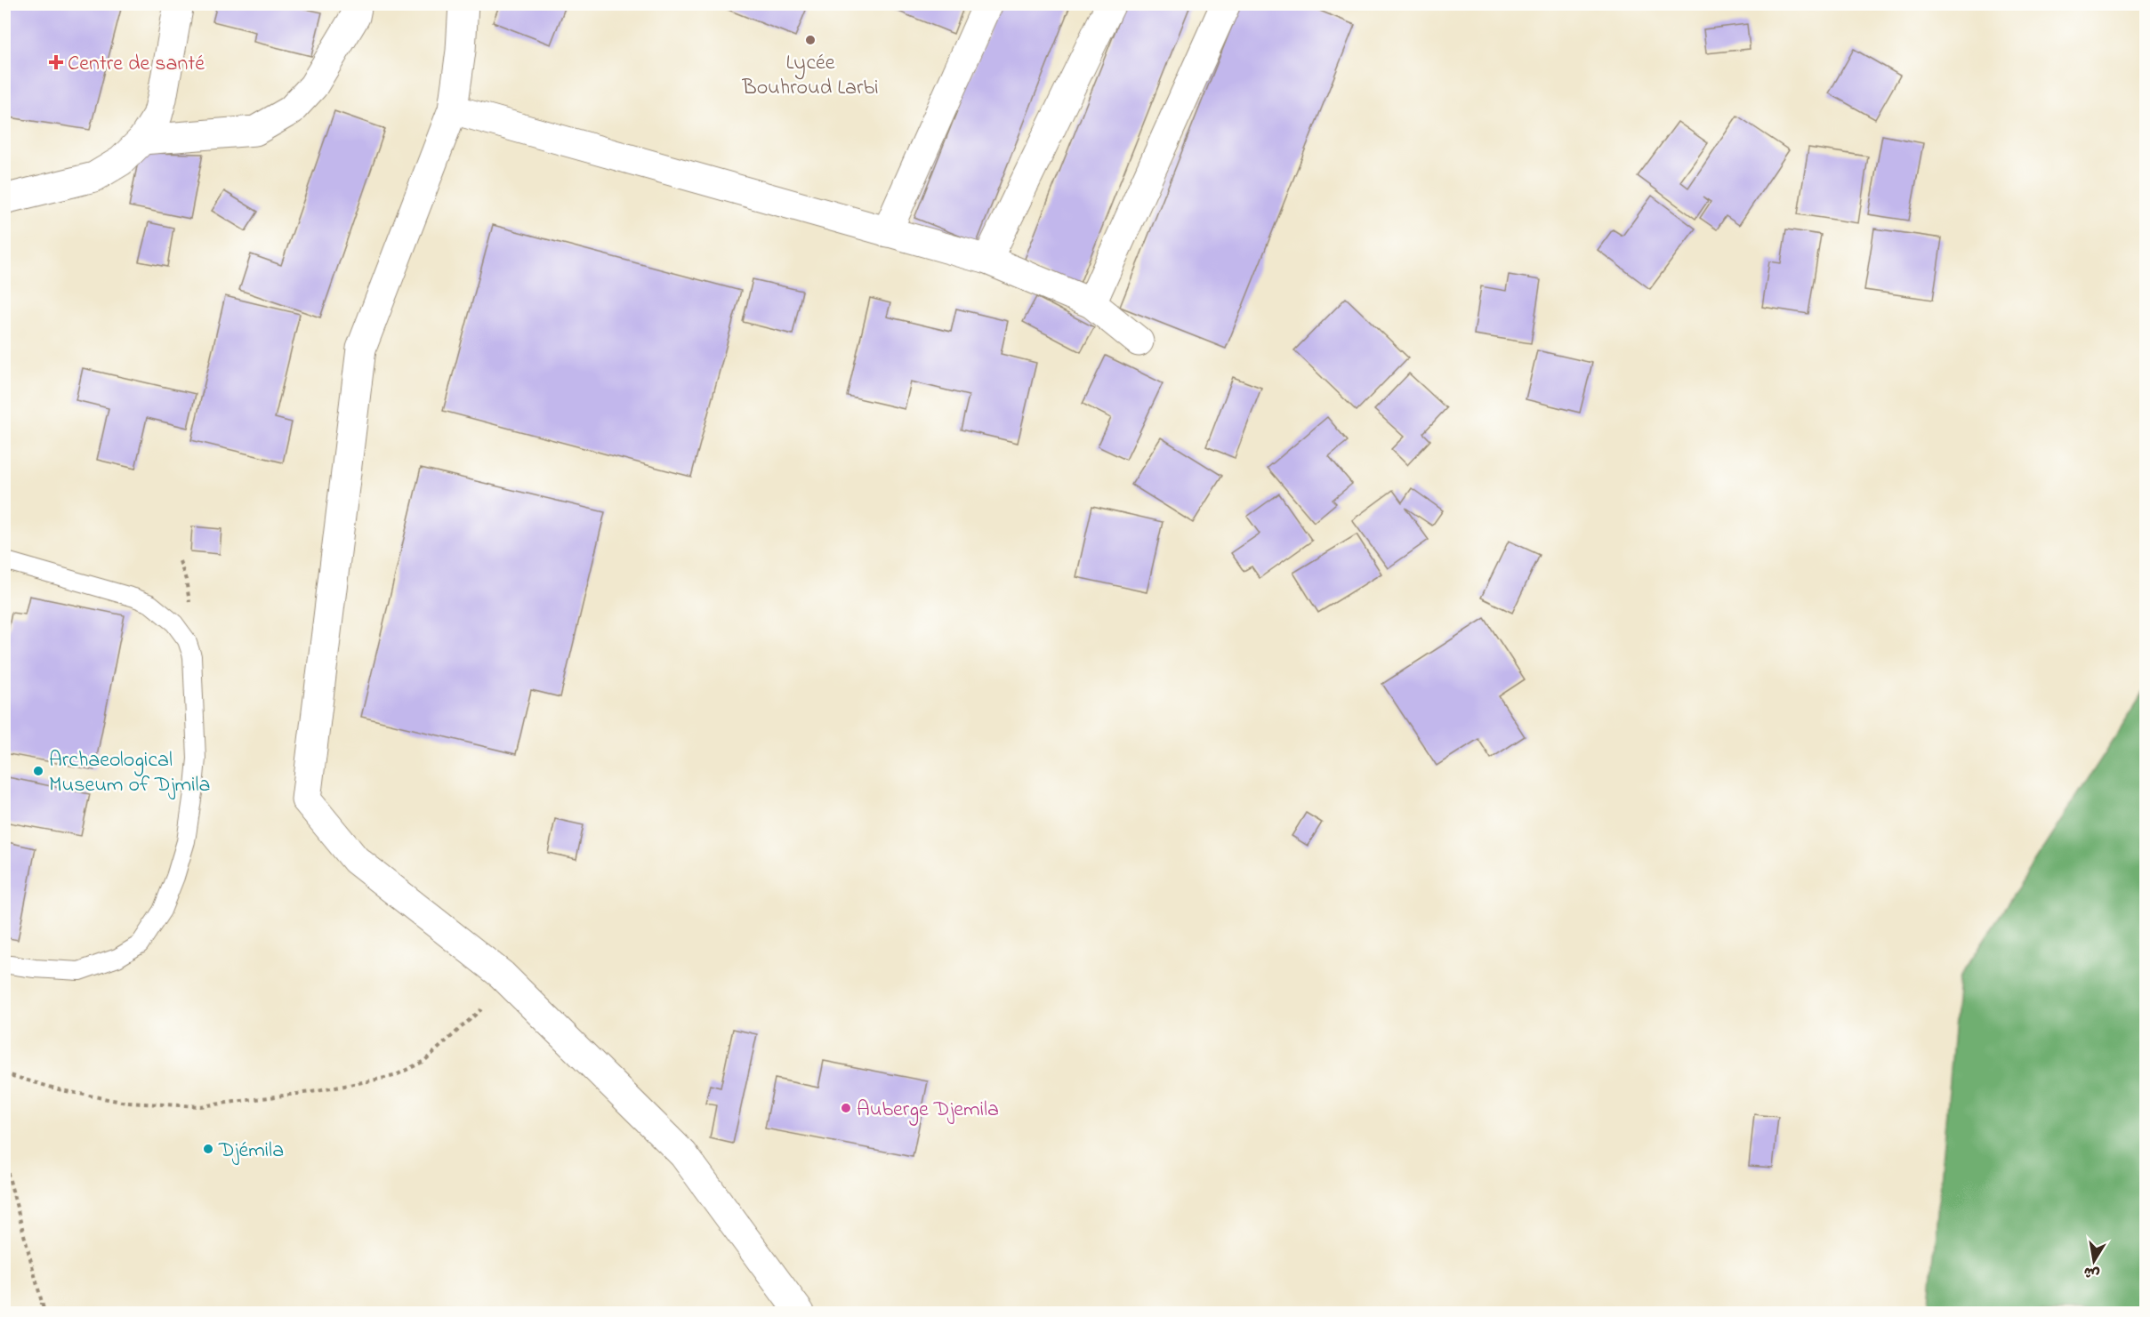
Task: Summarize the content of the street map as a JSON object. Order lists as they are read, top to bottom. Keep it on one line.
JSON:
{"places":{"other":["Lycée Bouhroud Larbi","Archaeological Museum of Djmila","Auberge Djemila","Djémila"],"health":["Centre de santé"]},"north":"bottom"}
